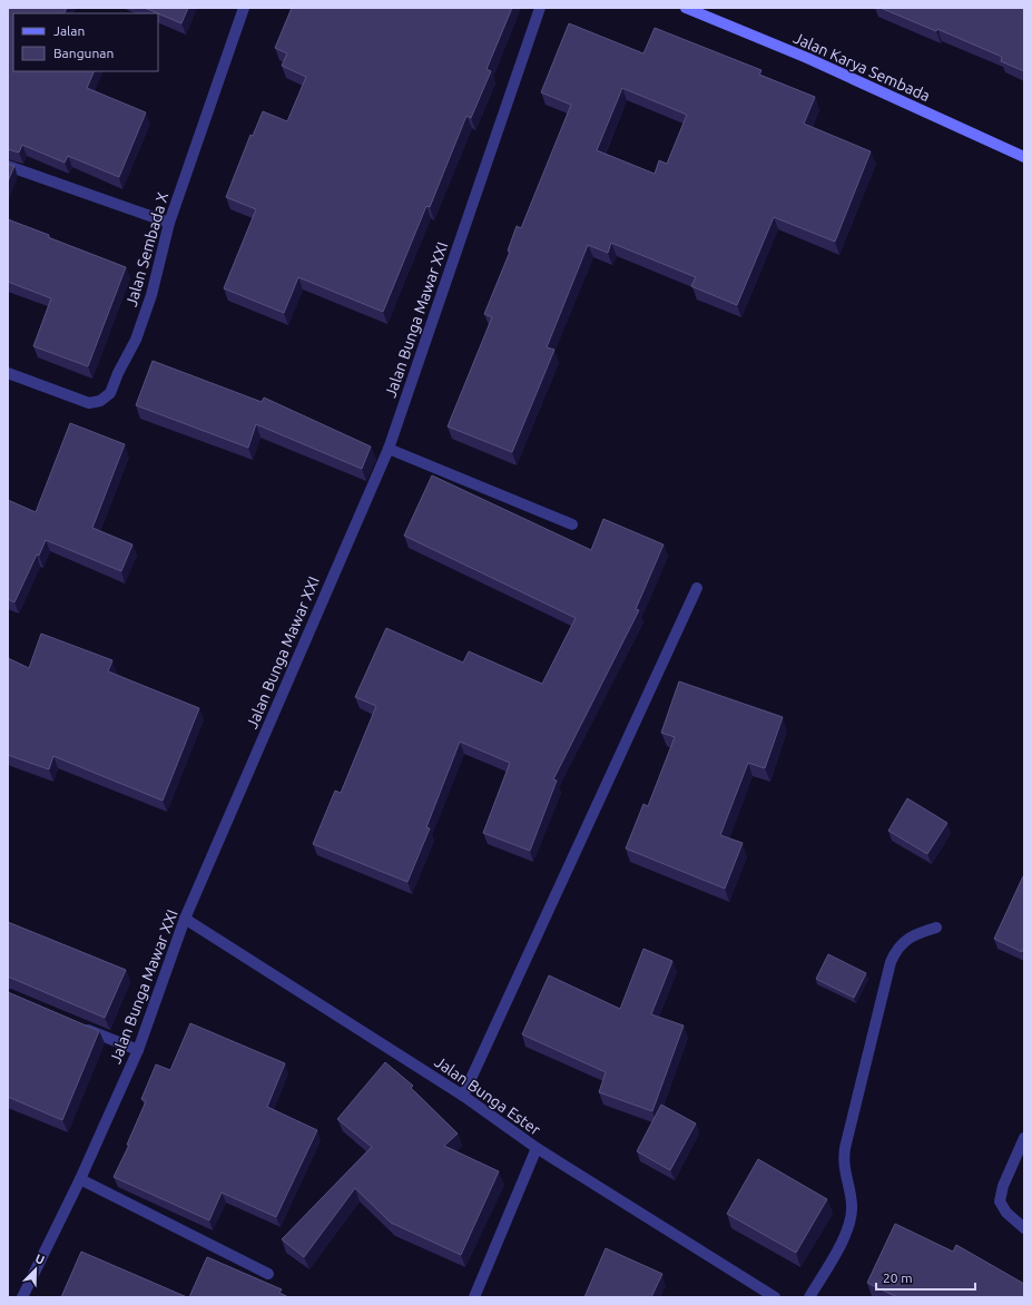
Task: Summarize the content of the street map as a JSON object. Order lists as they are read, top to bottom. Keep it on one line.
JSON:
{"streets":{"street":["Jalan Karya Sembada","Jalan Sembada X","Jalan Bunga Mawar XXI","Jalan Bunga Ester"]},"crossings":[["Jalan Bunga Mawar XXI","Jalan Bunga Ester"]],"legend":["Jalan","Bangunan"],"scale_bar":"20 m","north":"top right"}
